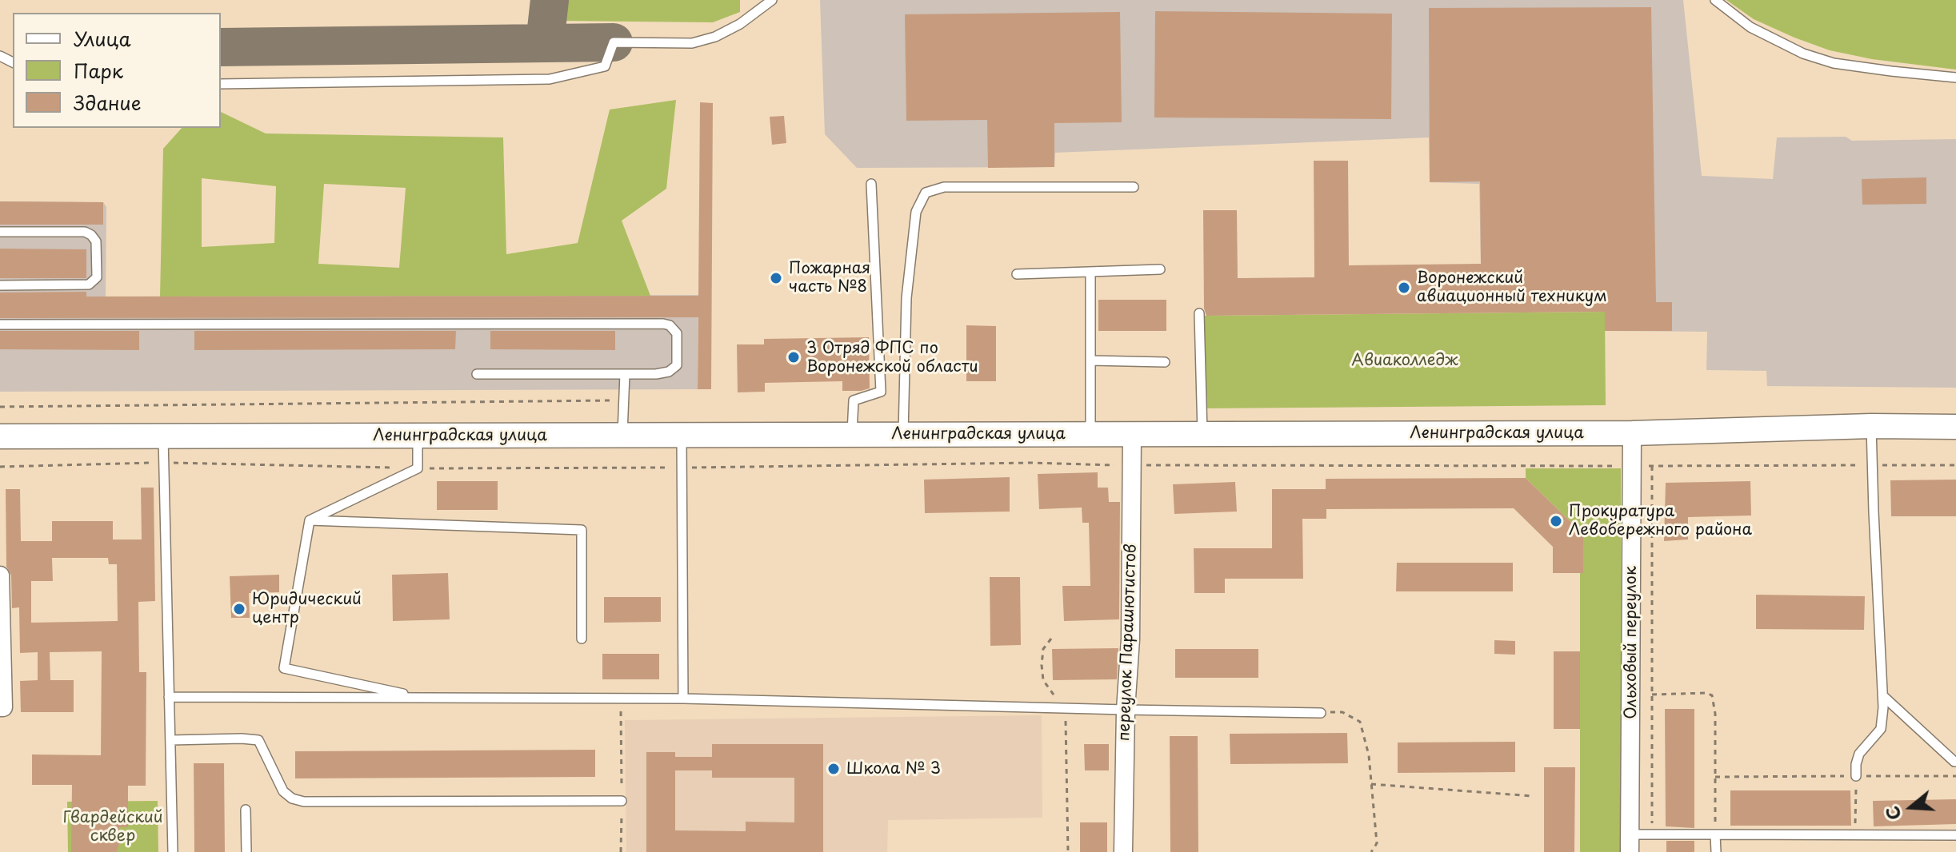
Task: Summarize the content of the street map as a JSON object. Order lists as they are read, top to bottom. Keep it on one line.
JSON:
{"streets":{"main road":["Ленинградская улица"],"street":["переулок Парашютистов","Ольховый переулок"]},"crossings":[["Ленинградская улица","переулок Парашютистов"],["Ленинградская улица","Ольховый переулок"]],"parks":["Авиаколледж","Гвардейский сквер"],"places":["Пожарная часть №8","Воронежский авиационный техникум","3 Отряд ФПС по Воронежской области","Прокуратура Левобережного района","Юридический центр","Школа № 3"],"legend":["Улица","Парк","Здание"],"north":"left"}
